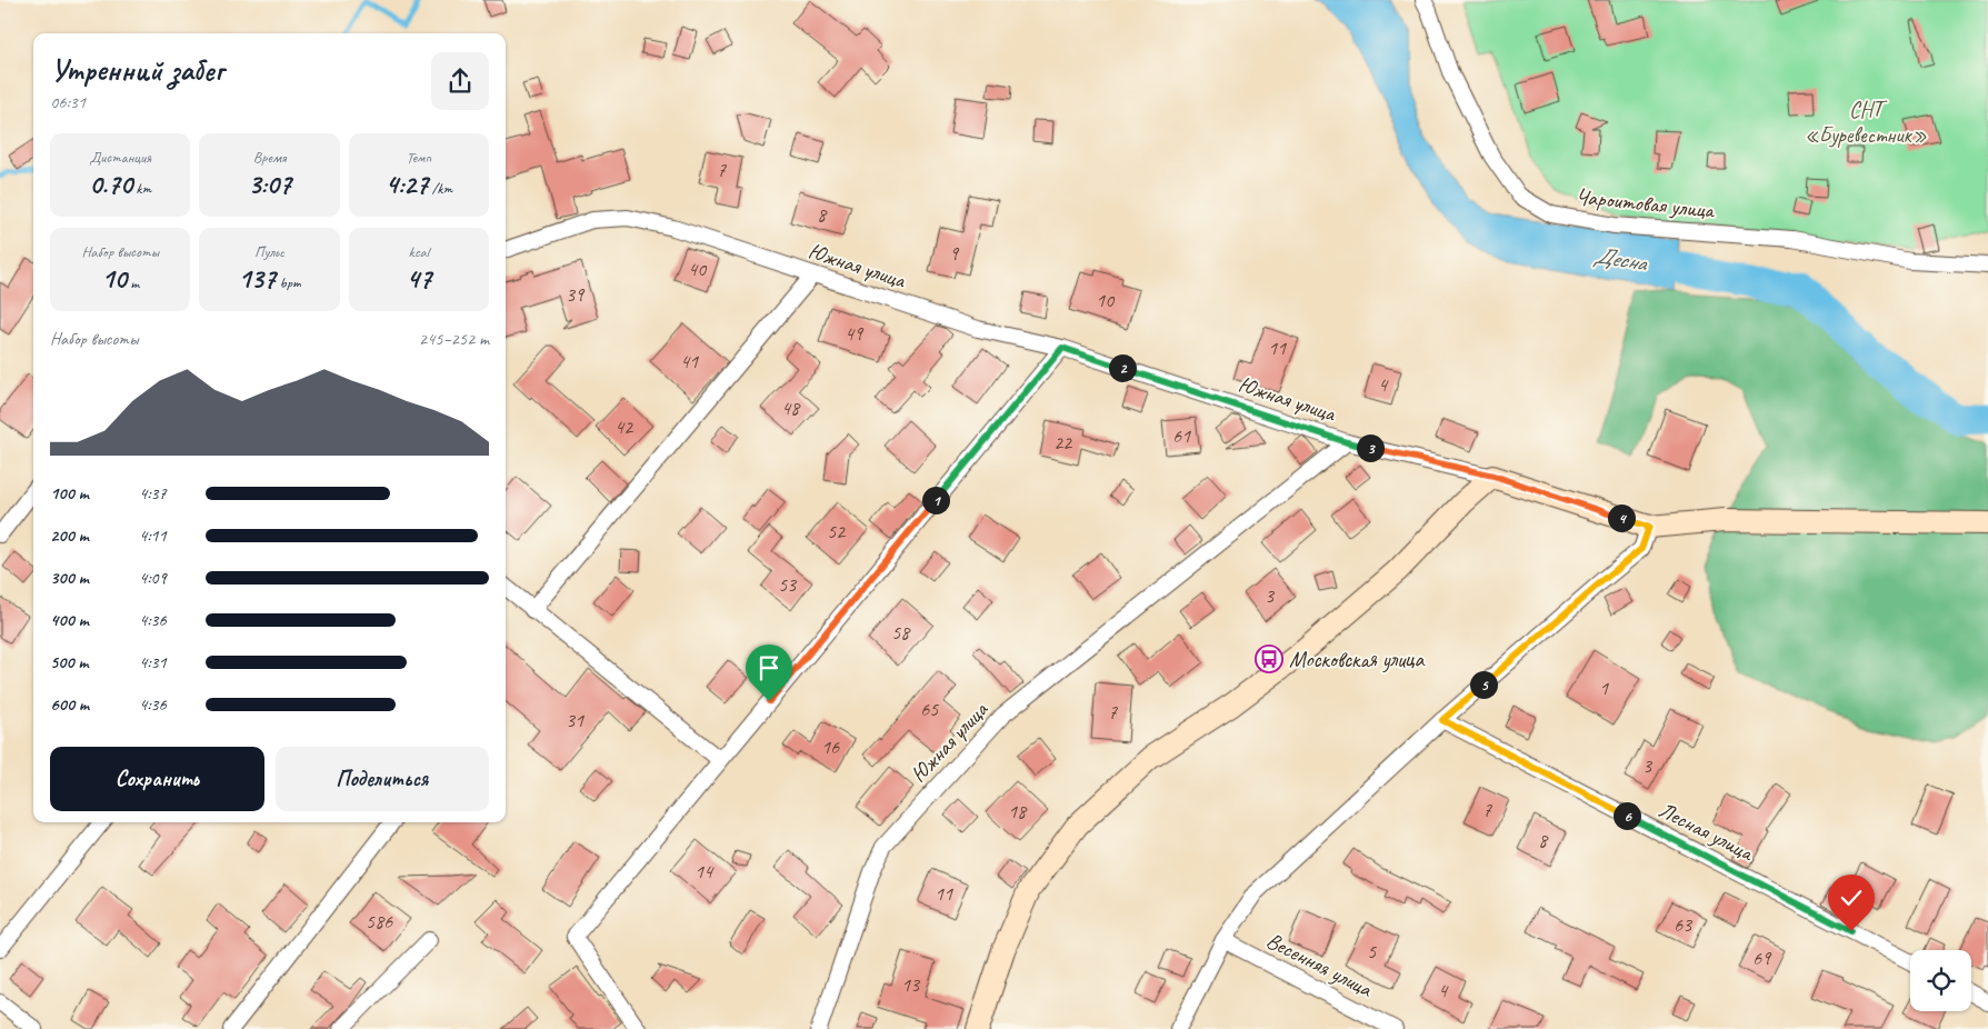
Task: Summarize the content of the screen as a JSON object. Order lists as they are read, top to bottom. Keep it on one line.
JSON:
{"streets":{"street":["Чароитовая улица","Южная улица","Лесная улица","Весенняя улица"]},"water":["Десна"],"parks":["СНТ «Буревестник»"],"places":{"bus stop":["Московская улица"]},"house_numbers":["7","8","9","40","39","10","49","11","41","4","48","42","61","22","52","53","3","58","1","65","7","31","16","3","7","18","8","14","11","586","63","5","69","13","4"],"page":{"heading":["Утренний забег","06:31"],"stats":[["Дистанция","0.70 km"],["Время","3:07"],["Темп","4:27 /km"],["Набор высоты","10 m"],["Пульс","137 bpm"],["kcal","47"]],"chart":["Набор высоты","245–252 m"],"pins":["2","3","1","4","5","6"],"list":[{"name":"100 m","note":"4:37"},{"name":"200 m","note":"4:11"},{"name":"300 m","note":"4:09"},{"name":"400 m","note":"4:36"},{"name":"500 m","note":"4:31"},{"name":"600 m","note":"4:36"}],"buttons":["Сохранить","Поделиться"]}}
